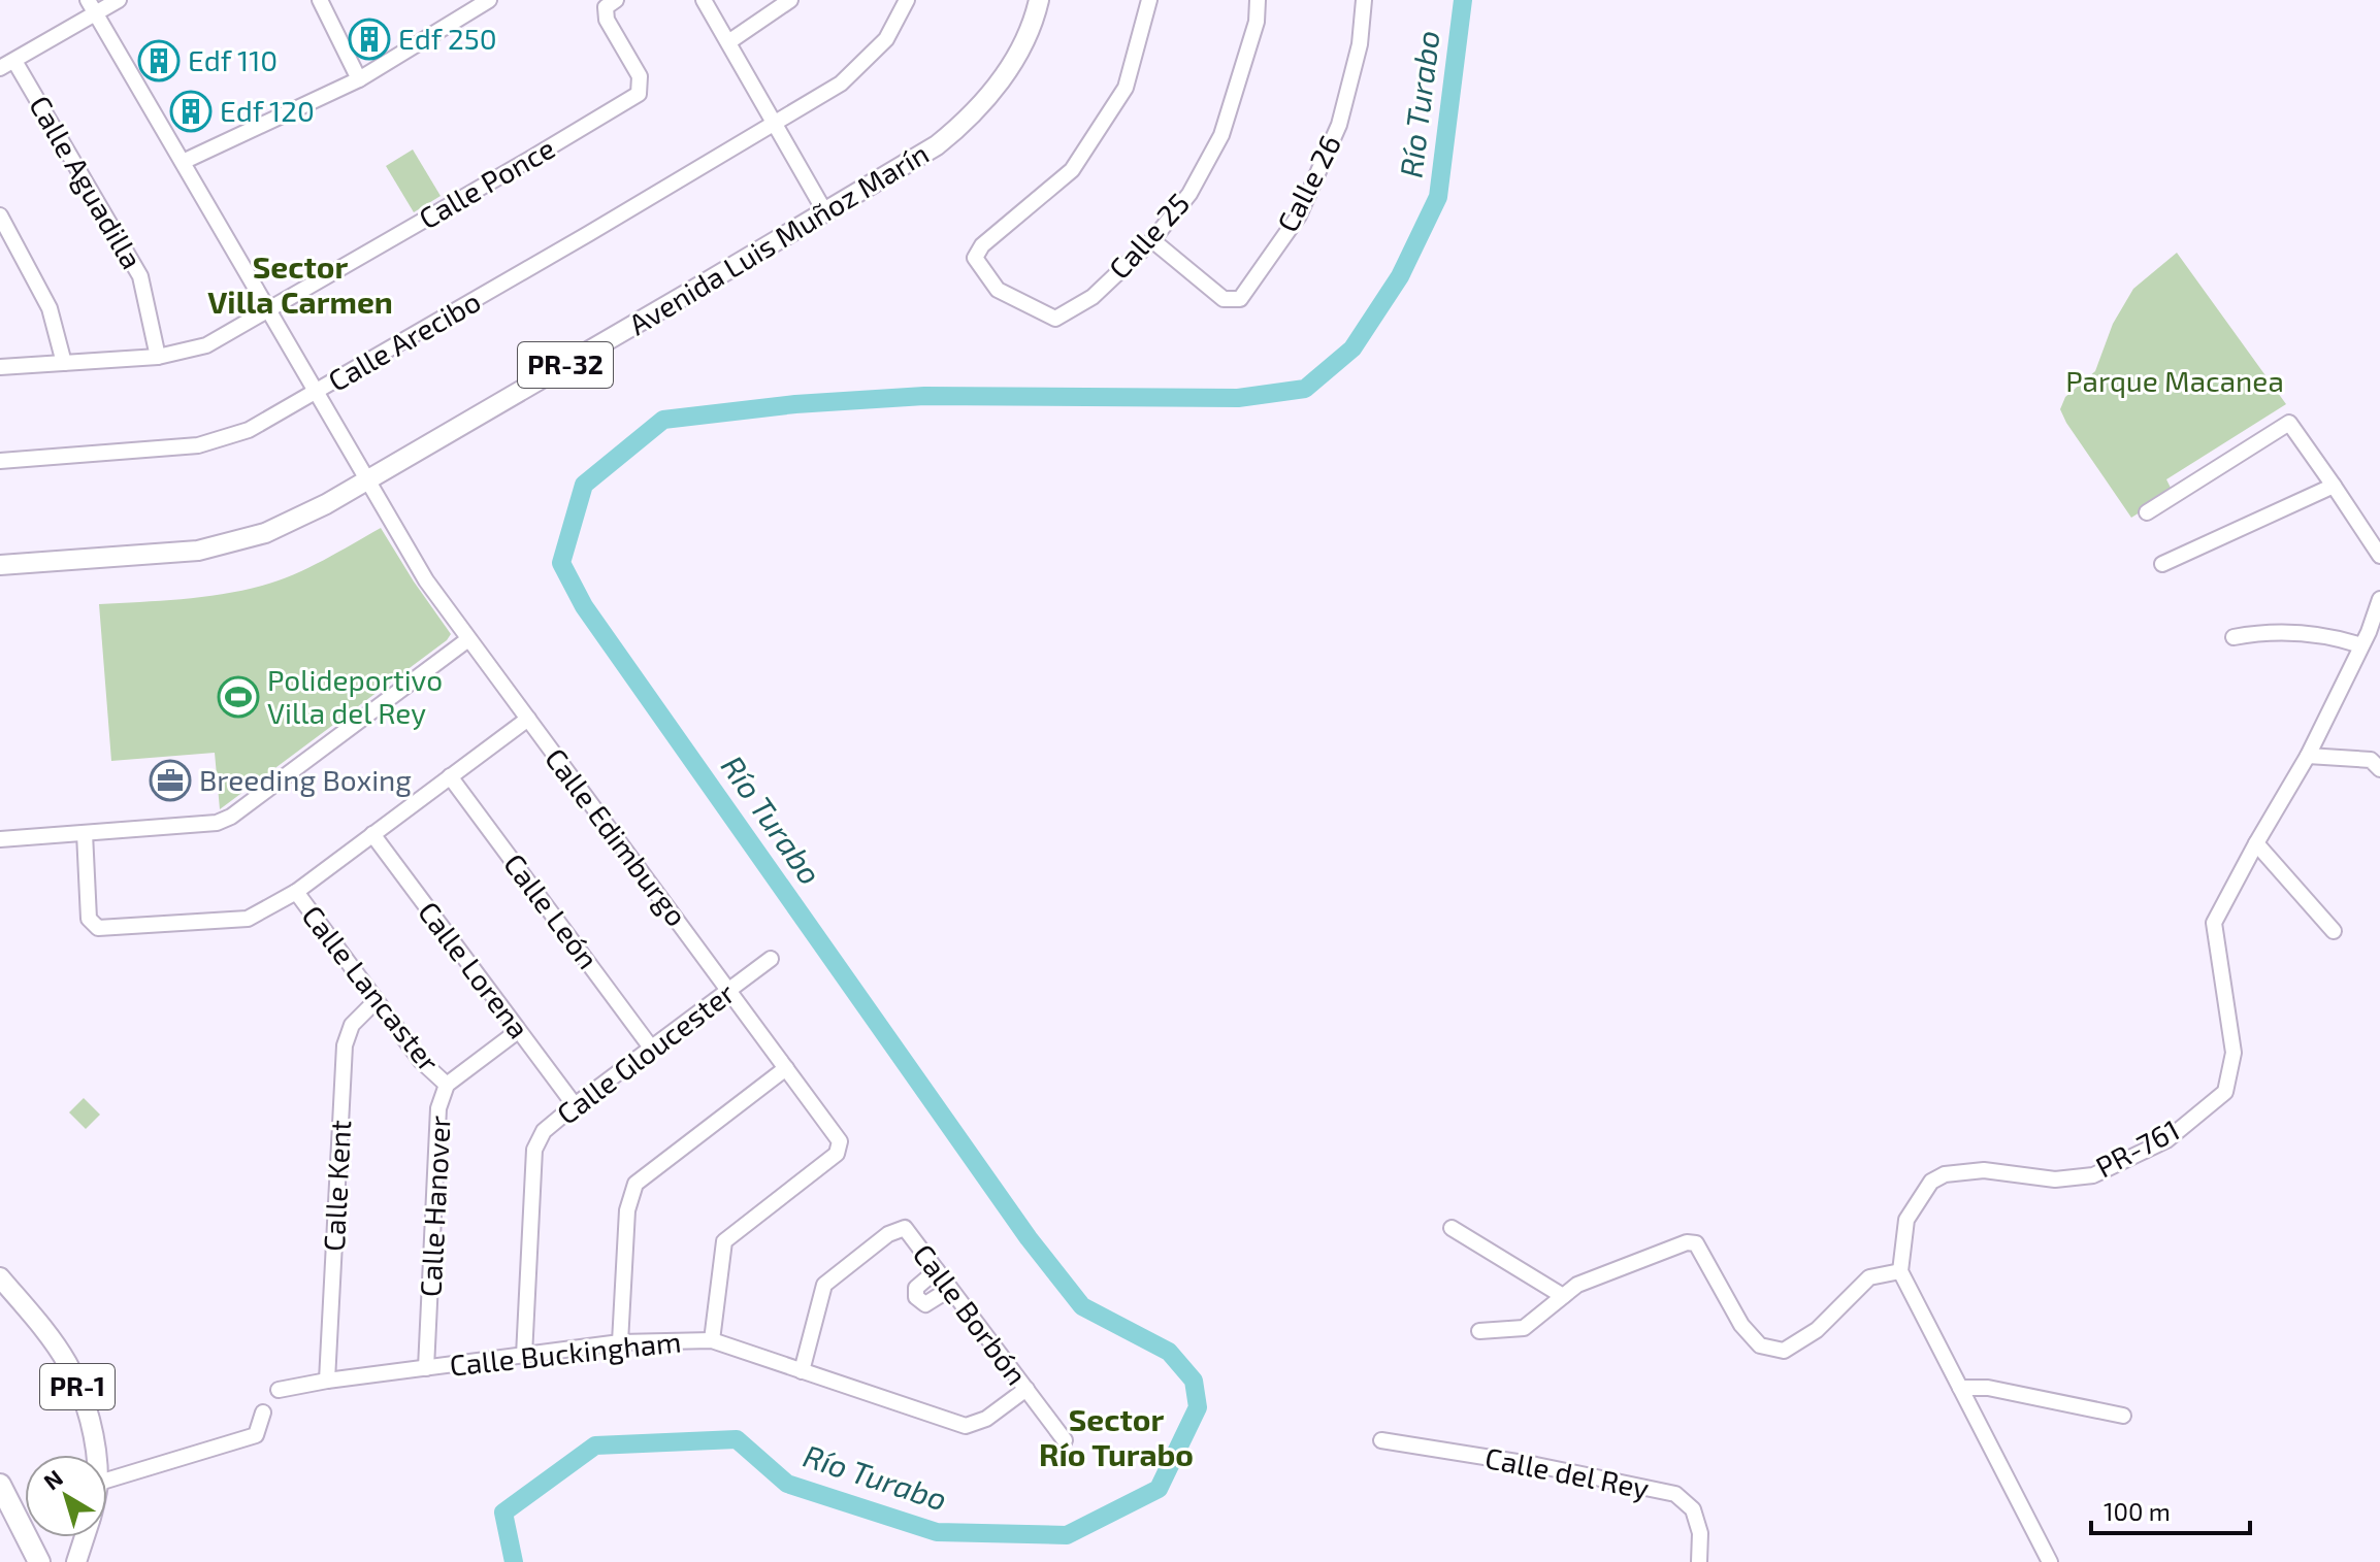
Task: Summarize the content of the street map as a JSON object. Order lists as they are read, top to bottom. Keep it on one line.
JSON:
{"streets":{"main road":["Avenida Luis Muñoz Marín","PR-32","PR-1"],"street":["Calle Aguadilla","Calle Ponce","Calle 26","Calle 25","Calle Arecibo","Calle Edimburgo","Calle León","Calle Lorena","Calle Lancaster","Calle Gloucester","PR-761","Calle Kent","Calle Hanover","Calle Borbón","Calle Buckingham","Calle del Rey"]},"crossings":[["Calle Aguadilla","Calle Ponce"],["Calle Ponce","Calle Edimburgo"],["Calle 26","Calle 25"],["Avenida Luis Muñoz Marín","Calle Edimburgo"],["Calle Arecibo","Calle Edimburgo"],["Calle Edimburgo","Calle Gloucester"],["Calle Edimburgo","Calle Buckingham"],["Calle León","Calle Gloucester"],["Calle Lorena","Calle Gloucester"],["Calle Lorena","Calle Hanover"],["Calle Lancaster","Calle Kent"],["Calle Lancaster","Calle Hanover"],["Calle Gloucester","Calle Buckingham"],["Calle Kent","Calle Buckingham"],["Calle Hanover","Calle Buckingham"],["Calle Borbón","Calle Buckingham"]],"districts":["Sector Villa Carmen","Sector Río Turabo"],"water":["Río Turabo"],"parks":["Parque Macanea"],"places":{"building":["Edf 250","Edf 110","Edf 120"],"sports":["Polideportivo Villa del Rey"],"office":["Breeding Boxing"]},"scale_bar":"100 m","north":"top left"}
